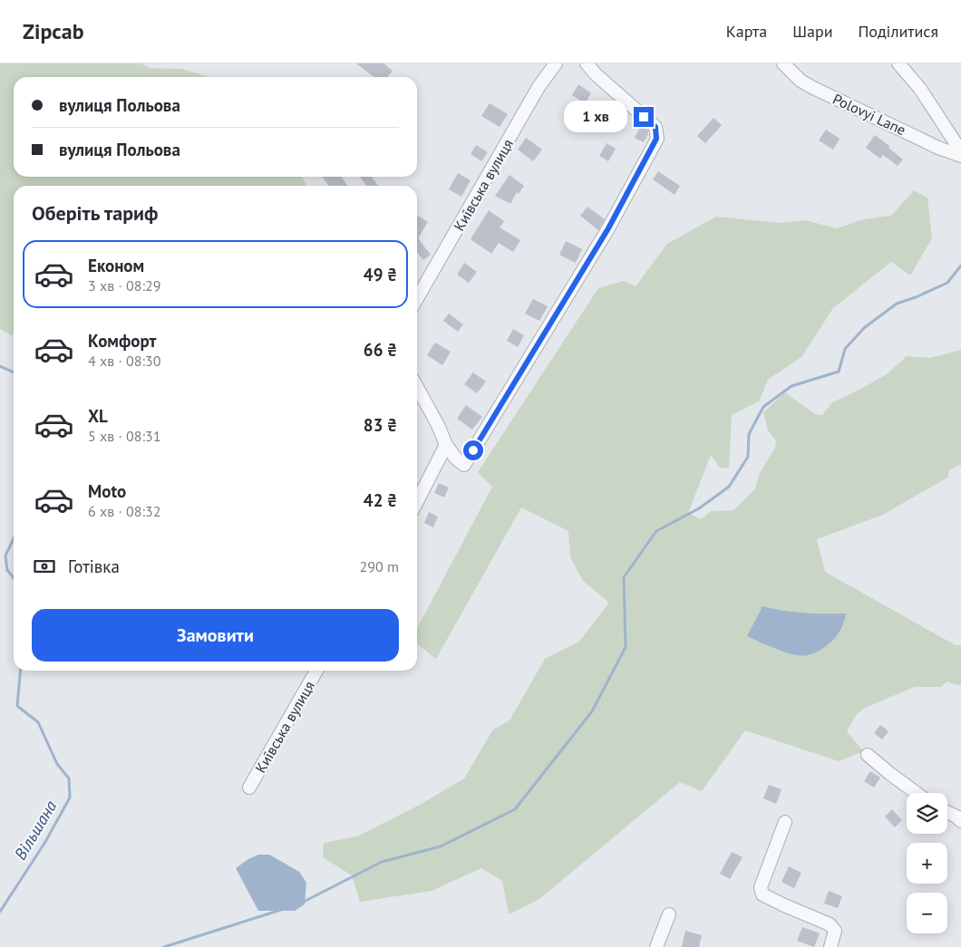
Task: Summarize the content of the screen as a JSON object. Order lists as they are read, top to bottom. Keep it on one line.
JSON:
{"streets":{"street":["Polovyi Lane","Київська вулиця"]},"water":["Вільшана"],"page":{"header":"Zipcab","nav":["Карта","Шари","Поділитися"],"banner":["вулиця Польова","вулиця Польова"],"bubble":"1 хв","heading":"Оберіть тариф","list":[{"name":"Економ","note":"3 хв · 08:29","value":"49 ₴"},{"name":"Комфорт","note":"4 хв · 08:30","value":"66 ₴"},{"name":"XL","note":"5 хв · 08:31","value":"83 ₴"},{"name":"Moto","note":"6 хв · 08:32","value":"42 ₴"}],"pay":["Готівка","290 m"],"buttons":"Замовити","map_buttons":["+","−"]}}
